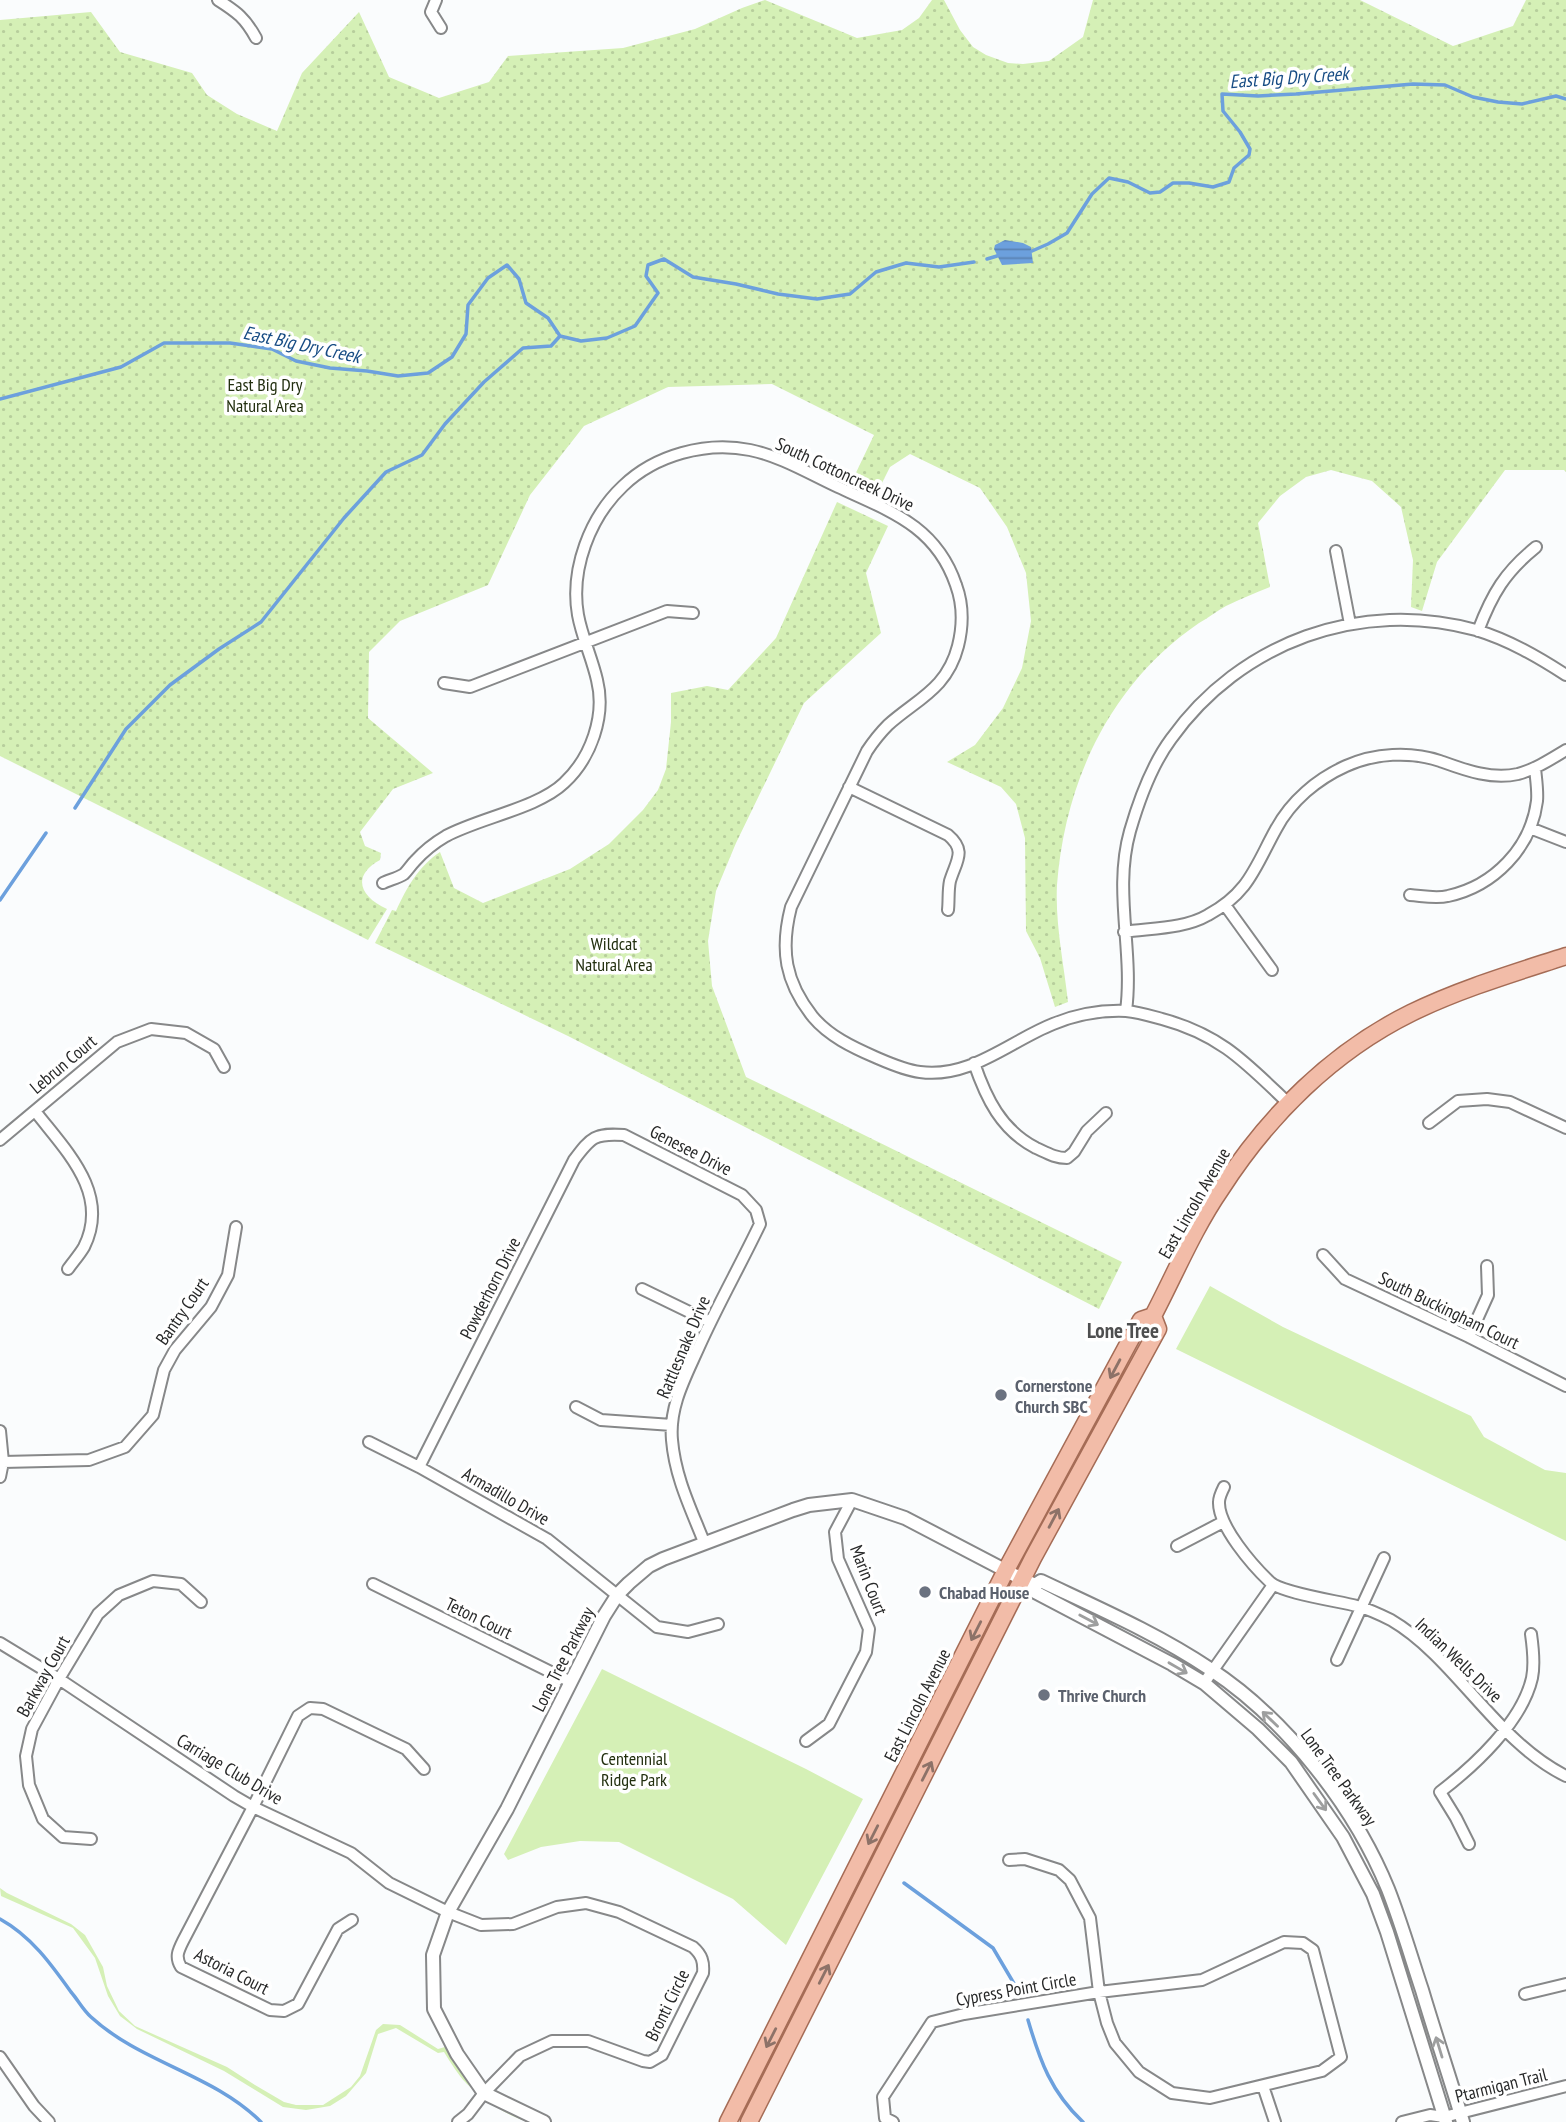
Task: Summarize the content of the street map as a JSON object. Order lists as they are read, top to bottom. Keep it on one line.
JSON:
{"streets":{"main road":["East Lincoln Avenue"],"street":["South Cottoncreek Drive","Lebrun Court","Genesee Drive","Powderhorn Drive","South Buckingham Court","Bantry Court","Rattlesnake Drive","Armadillo Drive","Marin Court","Teton Court","Lone Tree Parkway","Indian Wells Drive","Barkway Court","Carriage Club Drive","Astoria Court","Cypress Point Circle","Bronti Circle","Ptarmigan Trail"]},"crossings":[["South Cottoncreek Drive","East Lincoln Avenue"],["Genesee Drive","Powderhorn Drive"],["Genesee Drive","Rattlesnake Drive"],["East Lincoln Avenue","Lone Tree Parkway"],["Powderhorn Drive","Armadillo Drive"],["Rattlesnake Drive","Lone Tree Parkway"],["Armadillo Drive","Lone Tree Parkway"],["Marin Court","Lone Tree Parkway"],["Teton Court","Lone Tree Parkway"],["Lone Tree Parkway","Carriage Club Drive"],["Lone Tree Parkway","Bronti Circle"],["Lone Tree Parkway","Ptarmigan Trail"],["Barkway Court","Carriage Club Drive"],["Carriage Club Drive","Astoria Court"],["Carriage Club Drive","Bronti Circle"]],"districts":["Lone Tree"],"water":["East Big Dry Creek"],"parks":["East Big Dry Natural Area","Wildcat Natural Area","Centennial Ridge Park"],"places":["Cornerstone Church SBC","Chabad House","Thrive Church"]}
